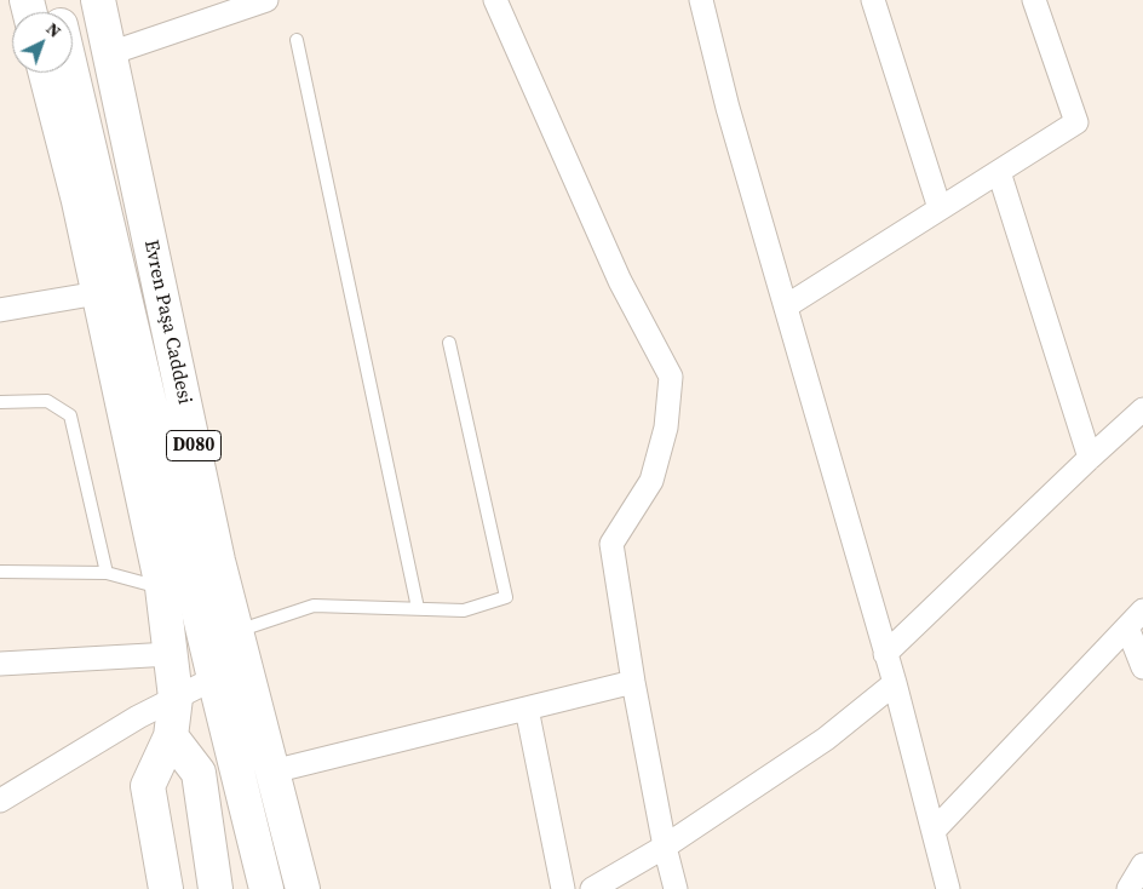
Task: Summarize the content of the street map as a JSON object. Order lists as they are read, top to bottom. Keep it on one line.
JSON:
{"streets":{"main road":["Evren Paşa Caddesi","D080"]},"north":"top right"}
